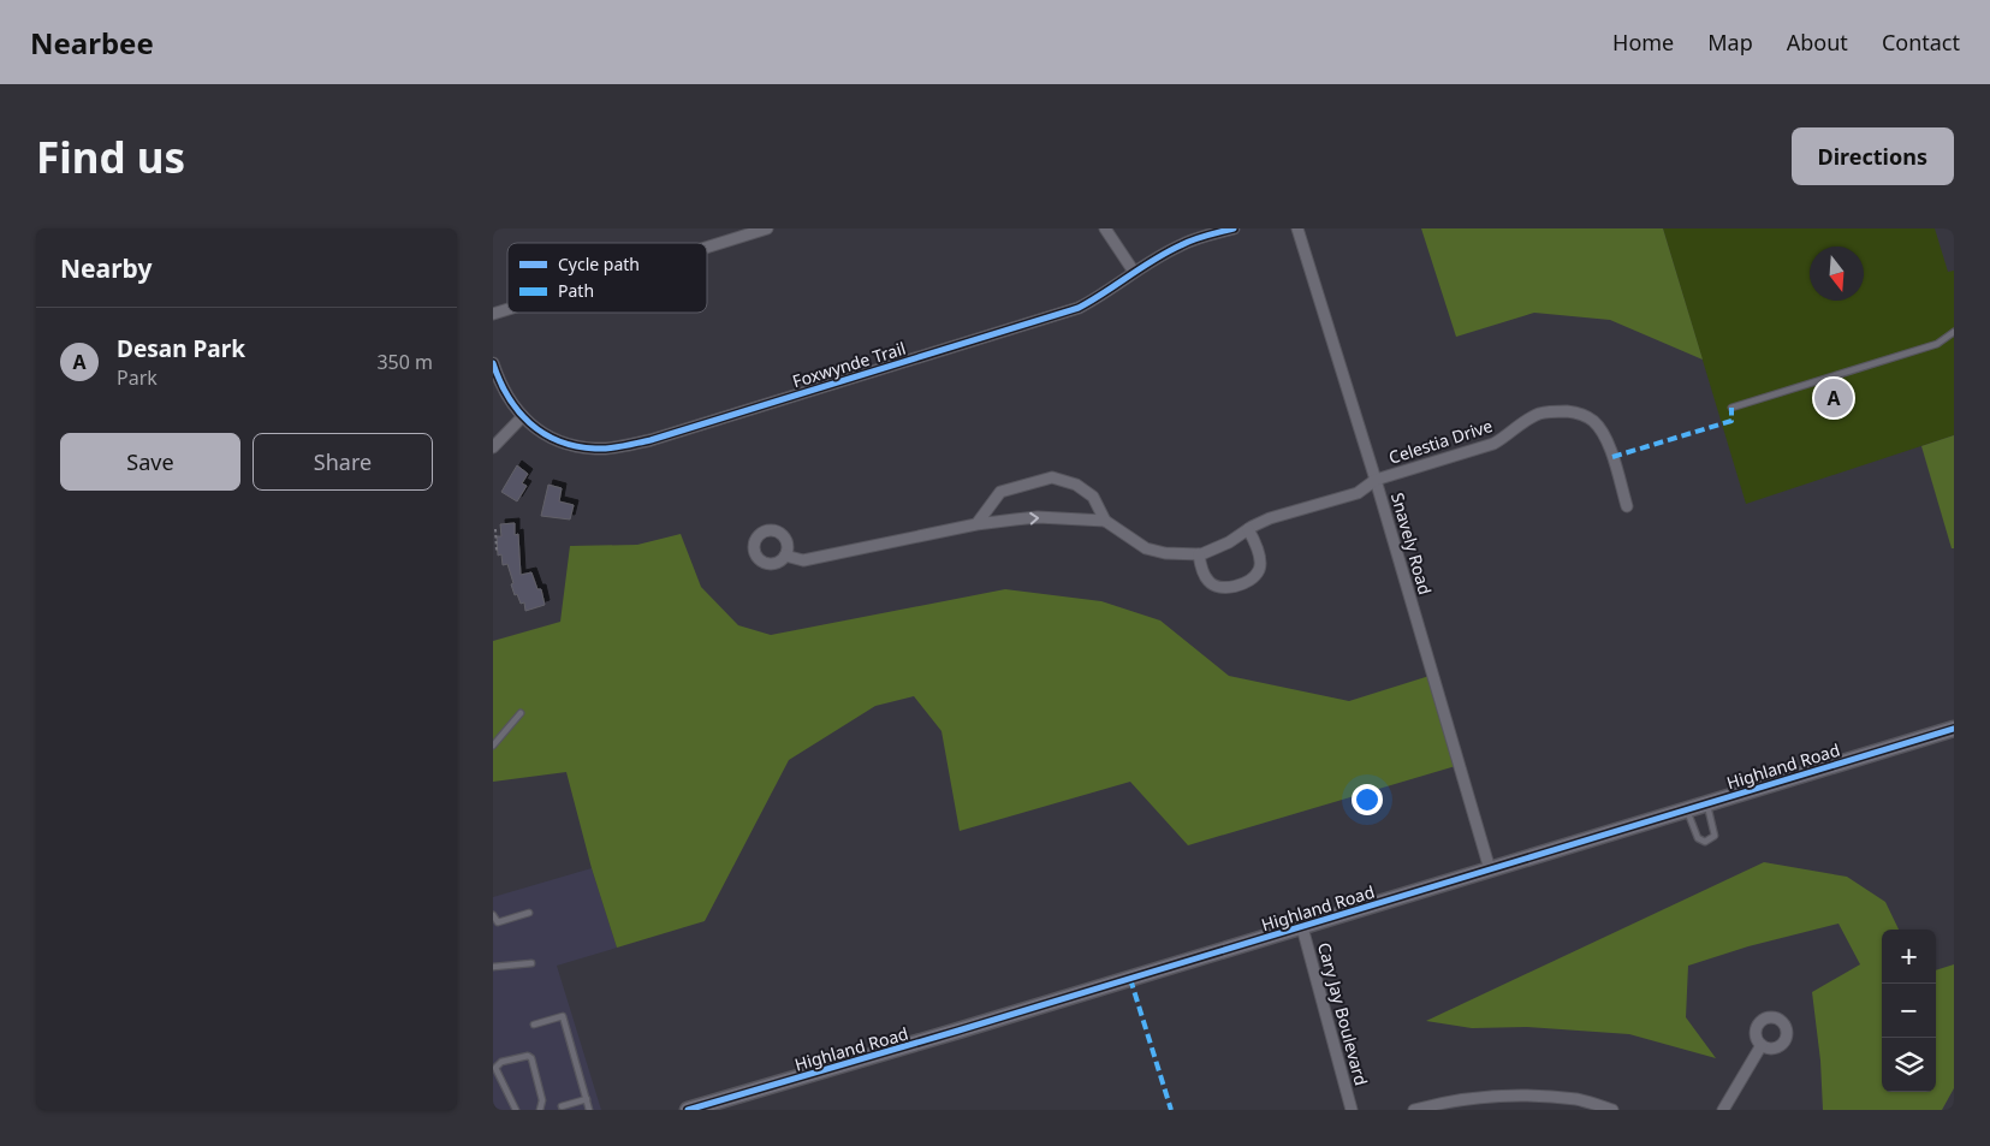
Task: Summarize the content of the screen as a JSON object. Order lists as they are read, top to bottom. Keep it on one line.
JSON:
{"streets":{"street":["Foxwynde Trail","Celestia Drive","Snavely Road","Highland Road","Cary Jay Boulevard"]},"crossings":[["Celestia Drive","Snavely Road"],["Snavely Road","Highland Road"],["Highland Road","Cary Jay Boulevard"]],"legend":["Cycle path","Path"],"north":"bottom","page":{"header":"Nearbee","nav":["Home","Map","About","Contact"],"buttons":["Directions",["Save","Share"]],"title":"Find us","heading":"Nearby","list":[{"mark":"A","name":"Desan Park","note":"Park","value":"350 m"}],"pins":"A","map_buttons":["+","−"]}}
